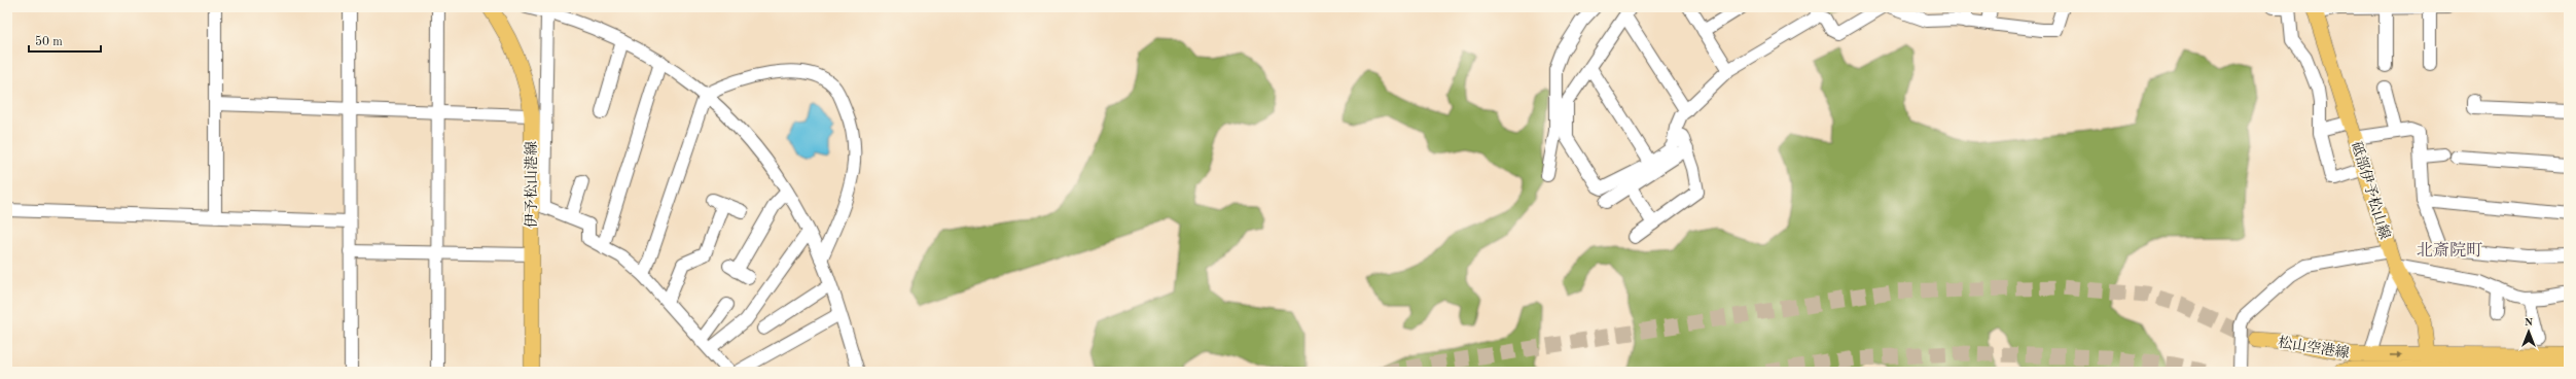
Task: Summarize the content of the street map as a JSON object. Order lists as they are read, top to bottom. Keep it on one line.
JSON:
{"streets":{"main road":["伊予松山港線","砥部伊予松山線","松山空港線"]},"crossings":[["砥部伊予松山線","松山空港線"]],"districts":["北斎院町"],"scale_bar":"50 m","north":"top"}
